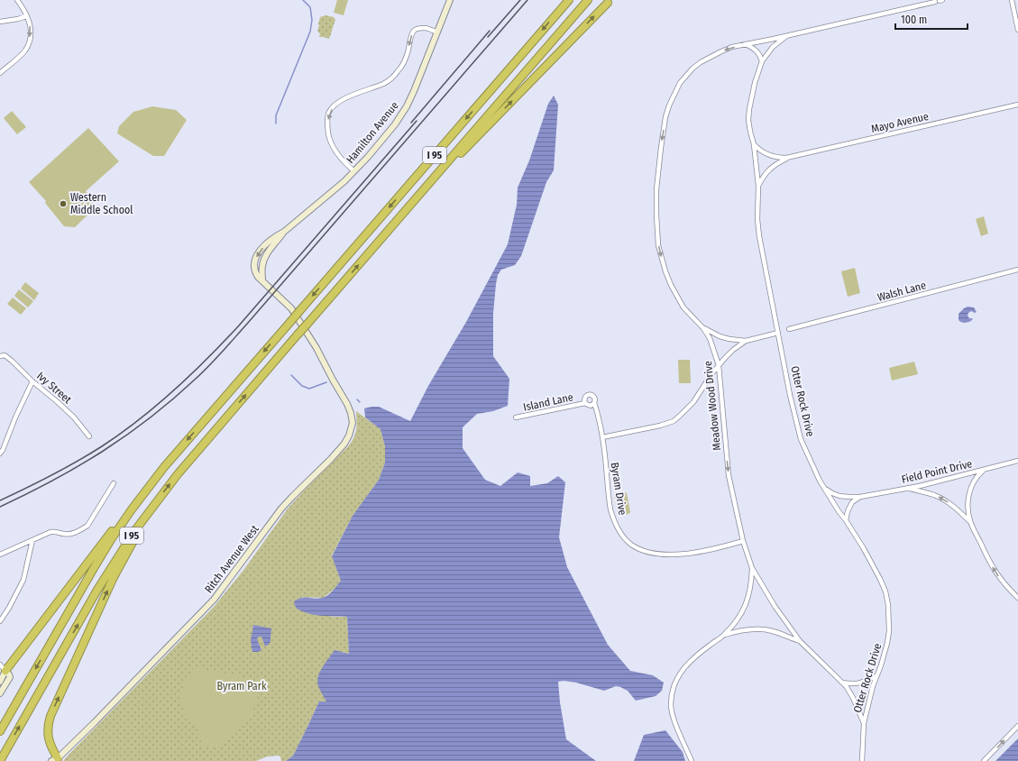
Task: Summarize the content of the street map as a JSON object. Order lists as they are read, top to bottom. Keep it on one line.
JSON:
{"streets":{"highway":["I 95"],"main road":["Hamilton Avenue","Ritch Avenue West"],"street":["Mayo Avenue","Walsh Lane","Ivy Street","Otter Rock Drive","Island Lane","Meadow Wood Drive","Field Point Drive","Byram Drive"]},"crossings":[["Mayo Avenue","Otter Rock Drive"],["Hamilton Avenue","Ritch Avenue West"],["Otter Rock Drive","Meadow Wood Drive"],["Otter Rock Drive","Field Point Drive"],["Island Lane","Byram Drive"],["Meadow Wood Drive","Byram Drive"]],"one_way":["Meadow Wood Drive"],"parks":["Byram Park"],"places":["Western Middle School"],"scale_bar":"100 m"}
